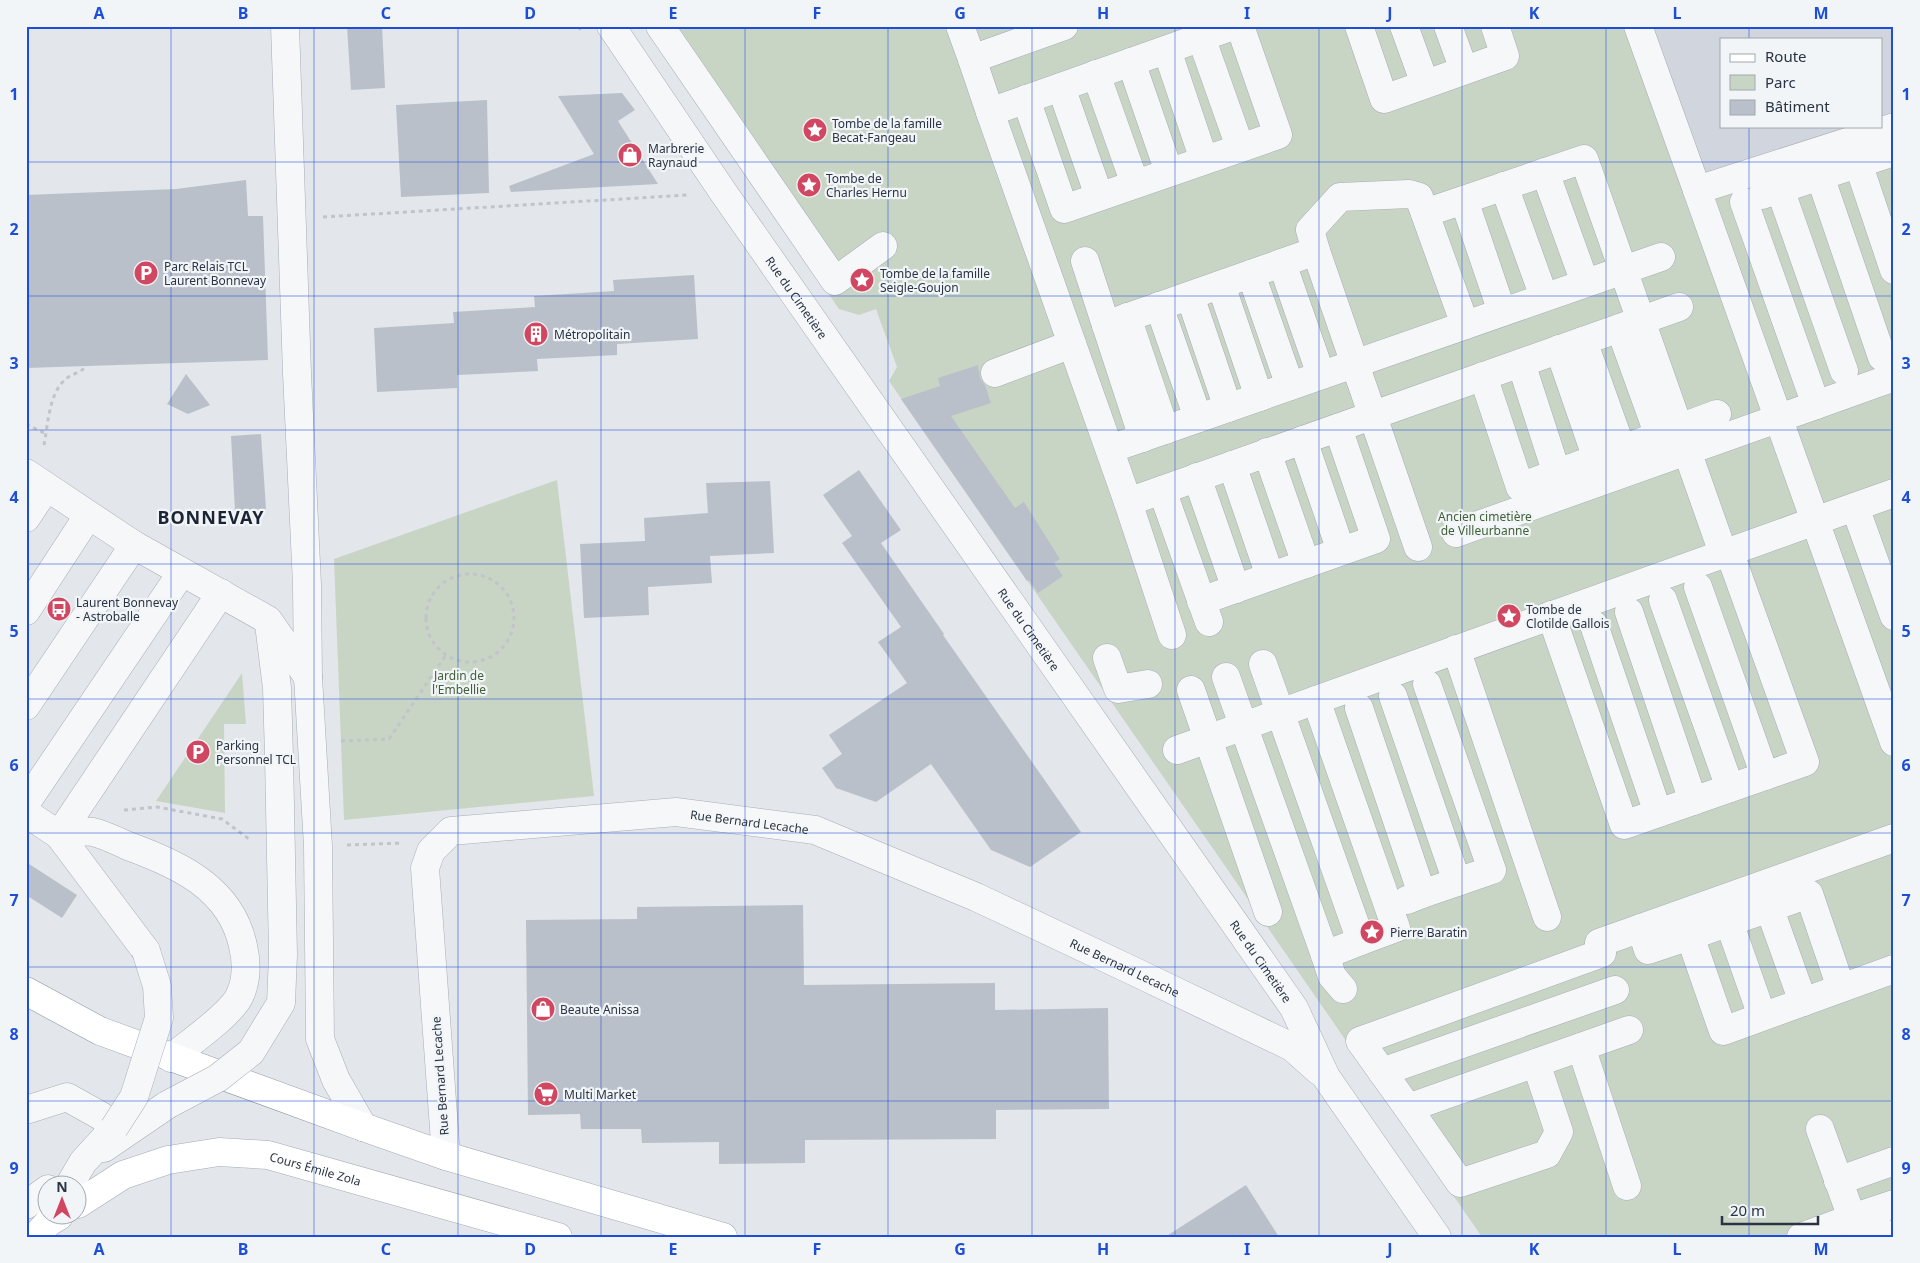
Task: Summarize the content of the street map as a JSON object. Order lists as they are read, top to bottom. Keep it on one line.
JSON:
{"streets":{"main road":["Cours Émile Zola"],"street":["Rue du Cimetière","Rue Bernard Lecache"]},"crossings":[["Rue du Cimetière","Rue Bernard Lecache"]],"districts":["BONNEVAY"],"parks":["Ancien cimetière de Villeurbanne","Jardin de l'Embellie"],"places":{"place":["Tombe de la famille Becat-Fangeau","Tombe de Charles Hernu","Tombe de la famille Seigle-Goujon","Tombe de Clotilde Gallois","Pierre Baratin"],"shop":["Marbrerie Raynaud","Beaute Anissa"],"parking":["Parc Relais TCL Laurent Bonnevay","Parking Personnel TCL"],"building":["Métropolitain"],"bus stop":["Laurent Bonnevay - Astroballe"],"supermarket":["Multi Market"]},"legend":["Route","Parc","Bâtiment"],"scale_bar":"20 m","north":"top","grid":{"columns":["A","B","C","D","E","F","G","H","I","J","K","L","M"],"rows":["1","2","3","4","5","6","7","8","9"]}}
